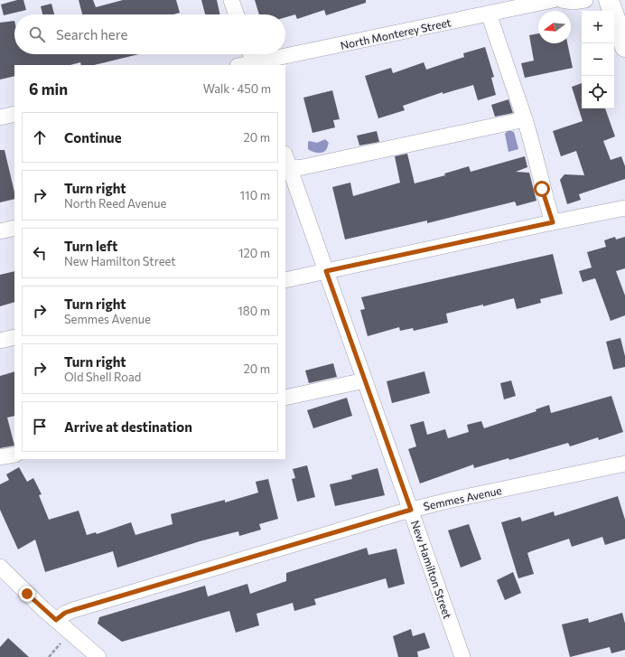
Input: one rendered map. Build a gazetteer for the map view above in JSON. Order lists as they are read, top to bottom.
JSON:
{
  "streets": {
    "street": ["North Monterey Street", "Semmes Avenue", "New Hamilton Street"]
  },
  "crossings": [
    ["Semmes Avenue", "New Hamilton Street"]
  ],
  "north": "left",
  "page": {
    "map_buttons": ["+", "−"],
    "search": "Search here",
    "heading": ["6 min", "Walk · 450 m"],
    "list": [
      ["Continue", "20 m"],
      ["Turn right", "North Reed Avenue", "110 m"],
      ["Turn left", "New Hamilton Street", "120 m"],
      ["Turn right", "Semmes Avenue", "180 m"],
      ["Turn right", "Old Shell Road", "20 m"],
      "Arrive at destination"
    ]
  }
}
